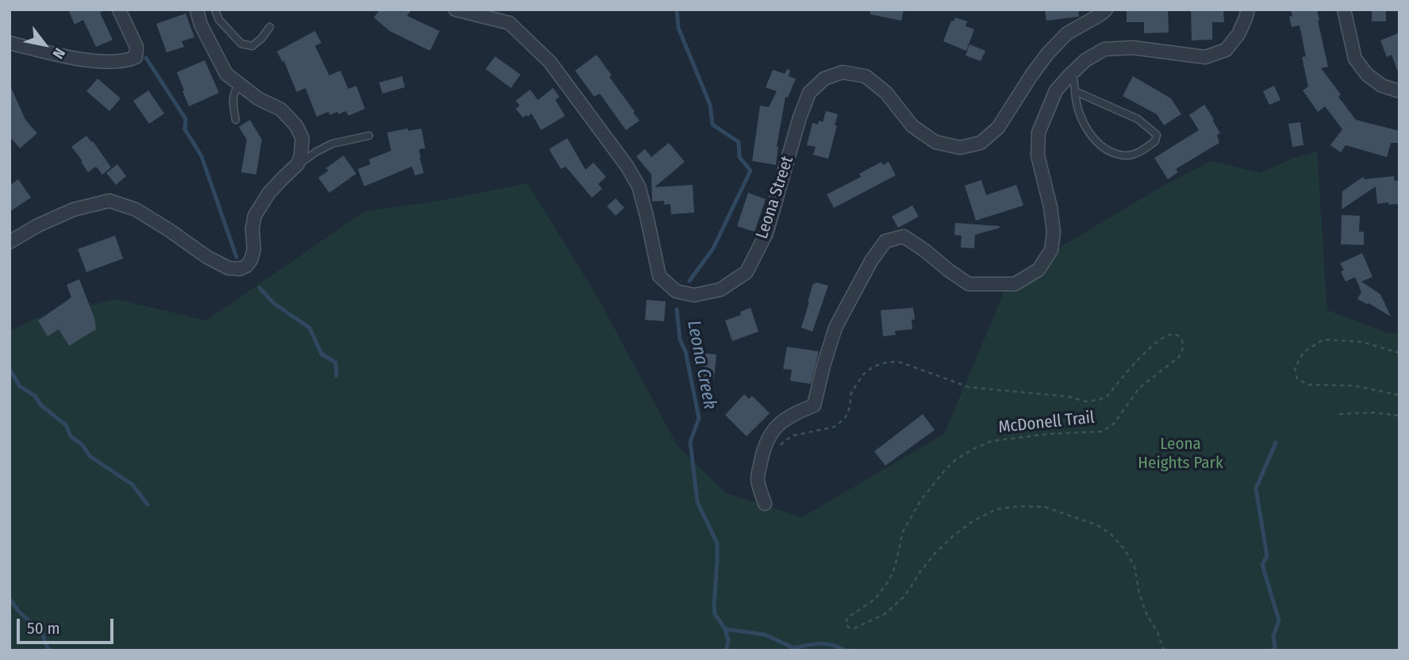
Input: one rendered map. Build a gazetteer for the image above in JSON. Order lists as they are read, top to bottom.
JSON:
{
  "streets": {
    "street": ["Leona Street"],
    "path": ["McDonell Trail"]
  },
  "water": ["Leona Creek"],
  "parks": ["Leona Heights Park"],
  "scale_bar": "50 m",
  "north": "bottom right"
}
